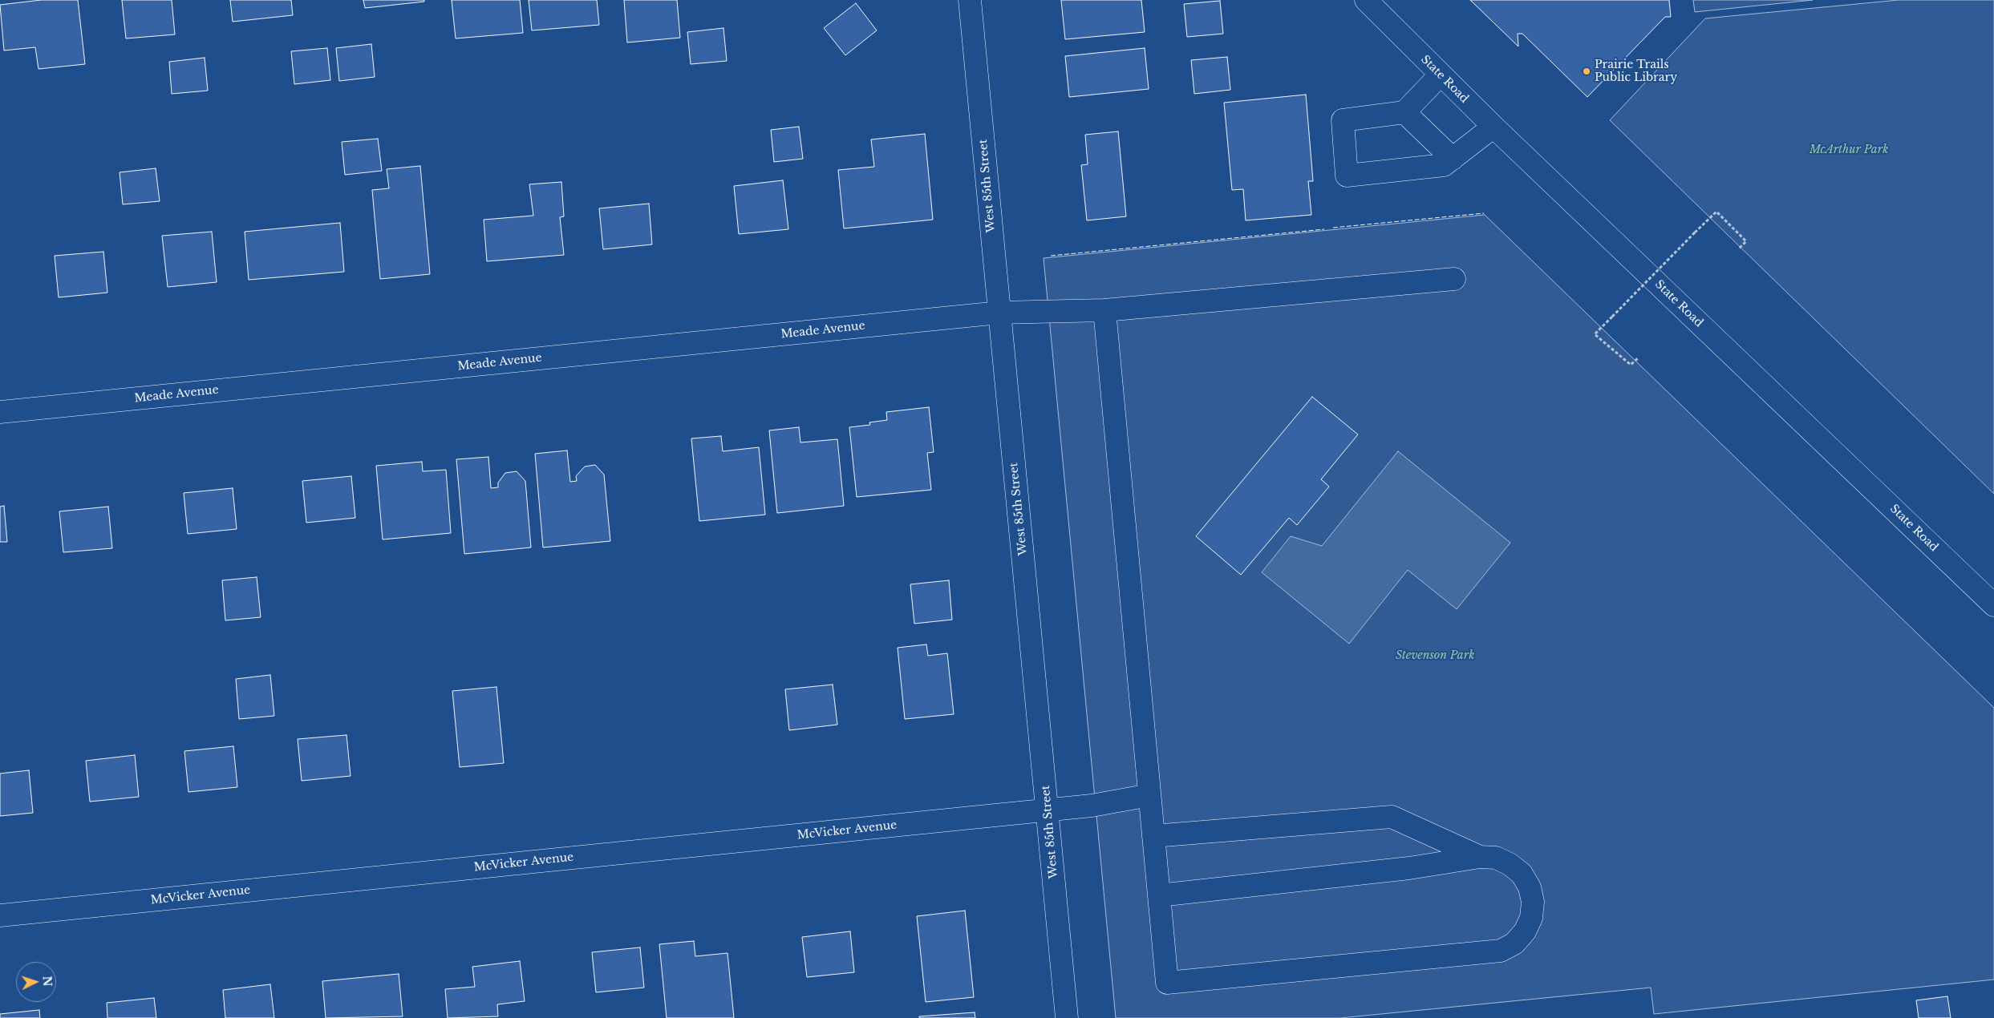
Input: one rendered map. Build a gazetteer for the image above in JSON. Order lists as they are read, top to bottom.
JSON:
{
  "streets": {
    "street": [
      "State Road",
      "West 85th Street",
      "Meade Avenue",
      "McVicker Avenue"
    ]
  },
  "crossings": [
    ["West 85th Street", "Meade Avenue"],
    ["West 85th Street", "McVicker Avenue"]
  ],
  "parks": ["McArthur Park", "Stevenson Park"],
  "places": ["Prairie Trails Public Library"],
  "north": "right"
}
